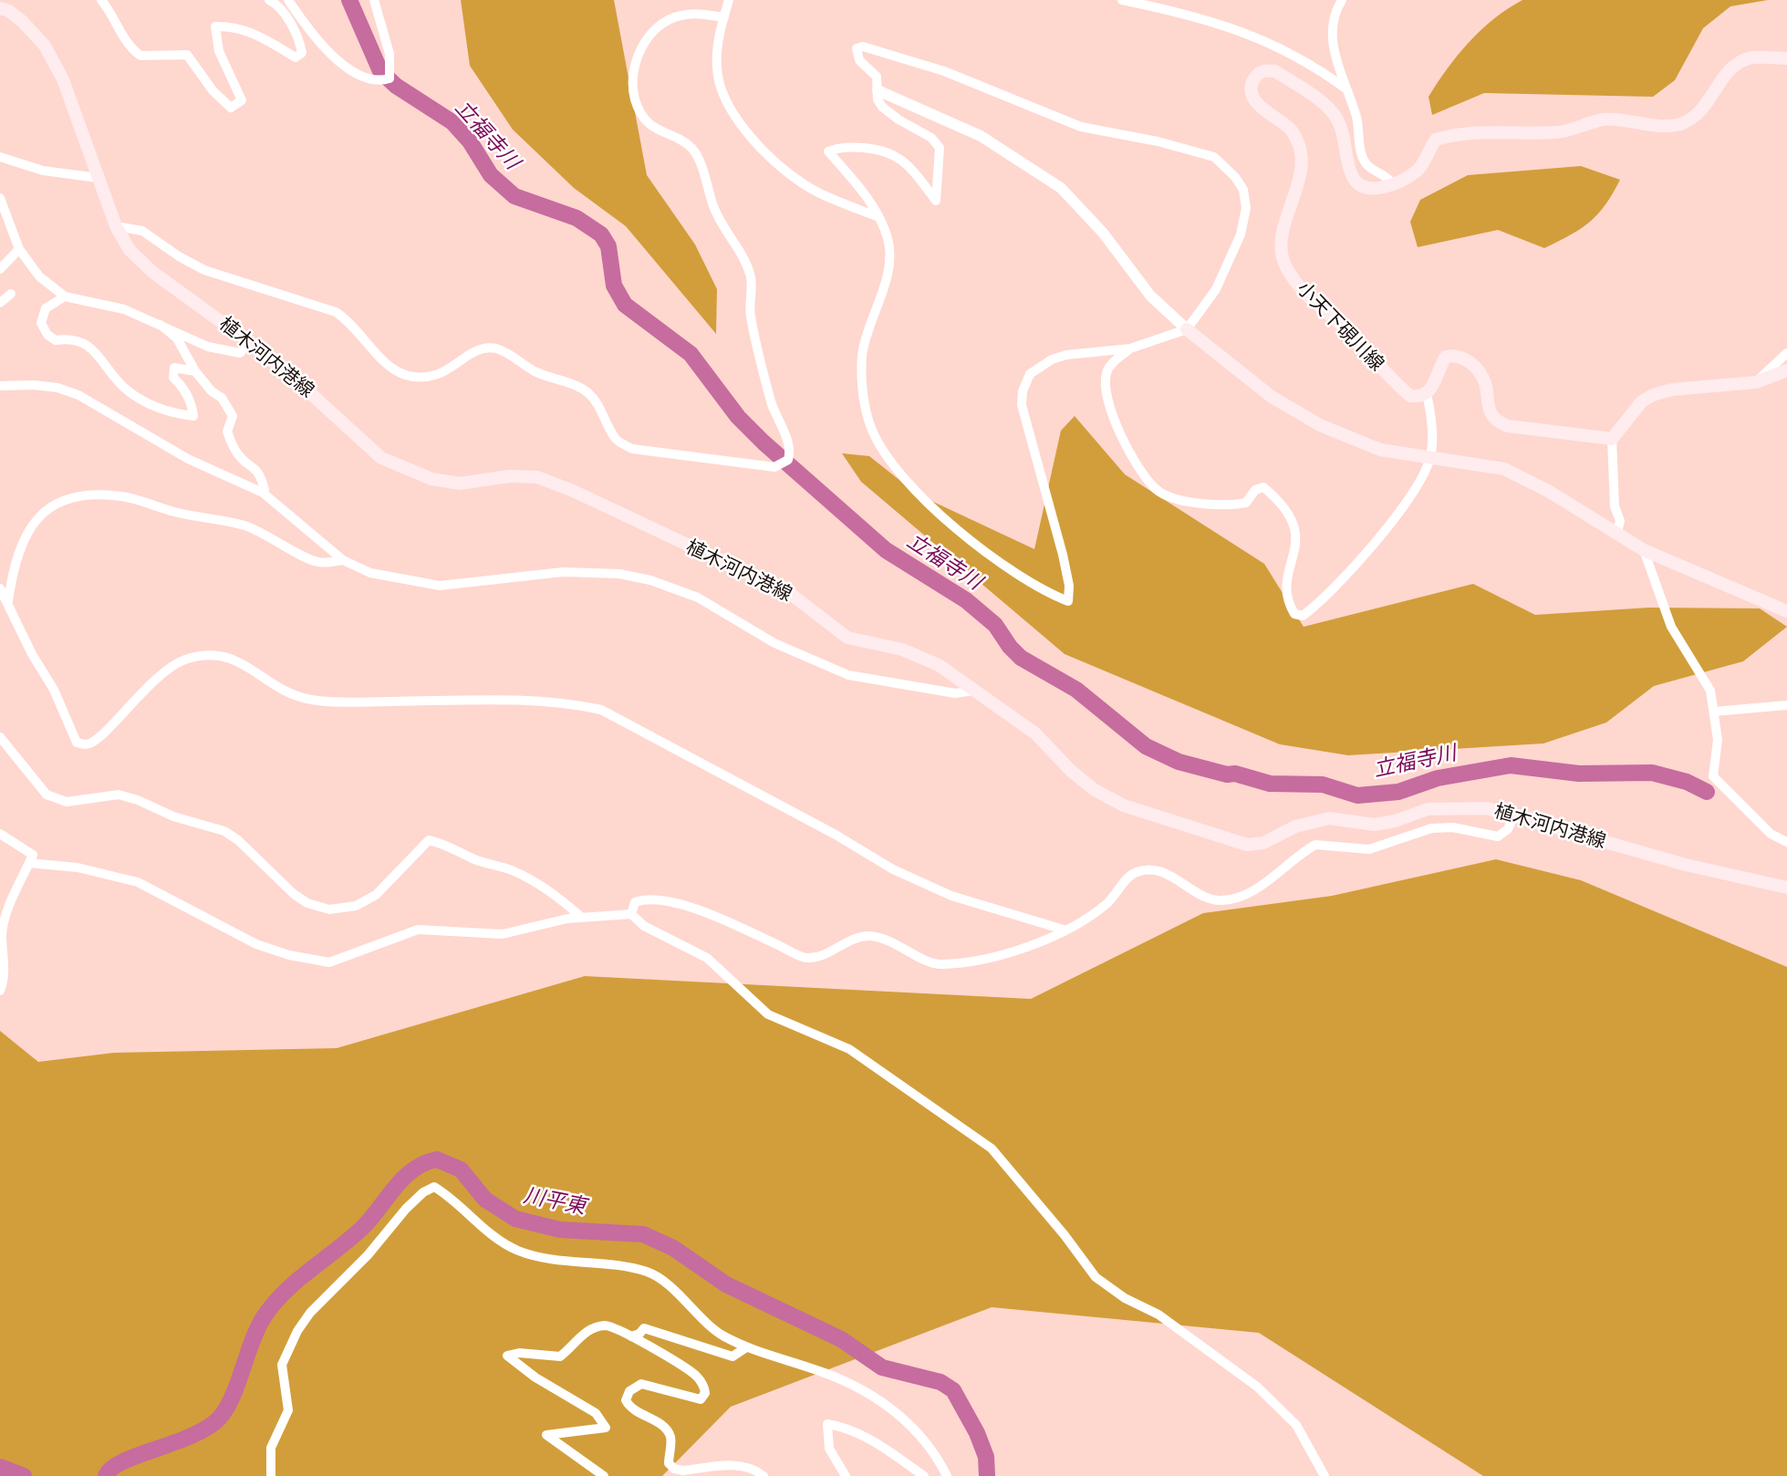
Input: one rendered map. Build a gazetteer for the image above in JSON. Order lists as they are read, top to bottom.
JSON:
{
  "streets": {
    "main road": ["小天下硯川線", "植木河内港線"]
  },
  "water": ["立福寺川", "川平東"]
}
